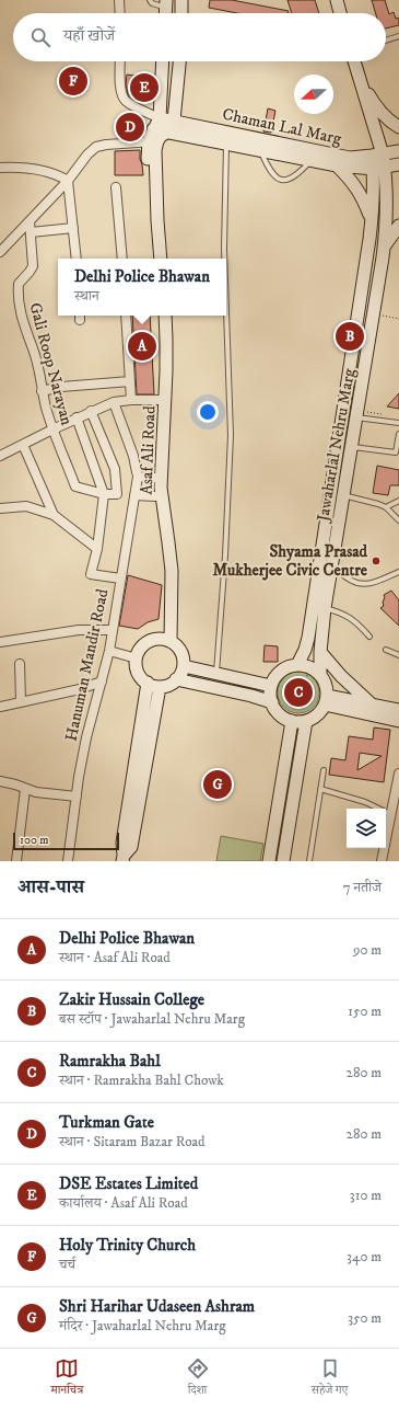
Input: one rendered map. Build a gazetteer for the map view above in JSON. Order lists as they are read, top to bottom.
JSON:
{
  "streets": {
    "main road": ["Chaman Lal Marg", "Jawaharlal Nehru Marg", "Asaf Ali Road"],
    "street": ["Gali Roop Narayan", "Hanuman Mandir Road"]
  },
  "crossings": [
    ["Chaman Lal Marg", "Jawaharlal Nehru Marg"]
  ],
  "places": ["Shyama Prasad Mukherjee Civic Centre"],
  "scale_bar": "100 m",
  "north": "left",
  "page": {
    "search": "यहाँ खोजें",
    "pins": [
      "F",
      "E",
      "D",
      "B",
      "A",
      "C",
      "G"
    ],
    "popup": ["Delhi Police Bhawan", "स्थान"],
    "scale": "100 m",
    "heading": ["आस-पास", "7 नतीजे"],
    "list": [
      {
        "mark": "A",
        "name": "Delhi Police Bhawan",
        "note": "स्थान · Asaf Ali Road",
        "value": "90 m"
      },
      {
        "mark": "B",
        "name": "Zakir Hussain College",
        "note": "बस स्टॉप · Jawaharlal Nehru Marg",
        "value": "150 m"
      },
      {
        "mark": "C",
        "name": "Ramrakha Bahl",
        "note": "स्थान · Ramrakha Bahl Chowk",
        "value": "280 m"
      },
      {
        "mark": "D",
        "name": "Turkman Gate",
        "note": "स्थान · Sitaram Bazar Road",
        "value": "280 m"
      },
      {
        "mark": "E",
        "name": "DSE Estates Limited",
        "note": "कार्यालय · Asaf Ali Road",
        "value": "310 m"
      },
      {
        "mark": "F",
        "name": "Holy Trinity Church",
        "note": "चर्च",
        "value": "340 m"
      },
      {
        "mark": "G",
        "name": "Shri Harihar Udaseen Ashram",
        "note": "मंदिर · Jawaharlal Nehru Marg",
        "value": "350 m"
      }
    ],
    "nav": ["मानचित्र", "दिशा", "सहेजे गए"]
  }
}
